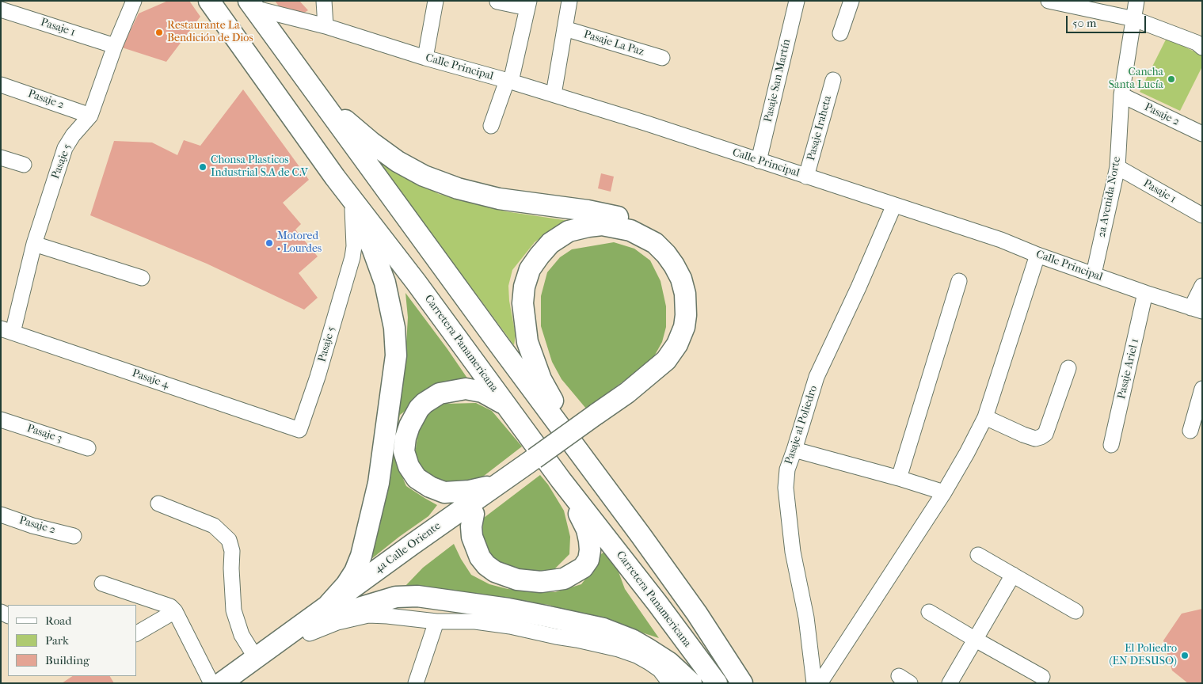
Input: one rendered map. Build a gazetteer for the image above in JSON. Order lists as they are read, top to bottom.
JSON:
{
  "streets": {
    "highway": ["Carretera Panamericana", "4a Calle Oriente"],
    "street": [
      "Pasaje 1",
      "Pasaje La Paz",
      "Calle Principal",
      "Pasaje San Martín",
      "Pasaje 2",
      "Pasaje Iraheta",
      "Pasaje 5",
      "2a Avenida Norte",
      "Pasaje Ariel 1",
      "Pasaje 4",
      "Pasaje al Poliedro",
      "Pasaje 3"
    ]
  },
  "crossings": [
    ["Pasaje 1", "Pasaje 5"],
    ["Pasaje 1", "2a Avenida Norte"],
    ["Calle Principal", "Pasaje San Martín"],
    ["Calle Principal", "Pasaje Iraheta"],
    ["Calle Principal", "2a Avenida Norte"],
    ["Calle Principal", "Pasaje Ariel 1"],
    ["Calle Principal", "Pasaje al Poliedro"],
    ["Pasaje 2", "Pasaje 5"],
    ["Pasaje 2", "2a Avenida Norte"],
    ["Pasaje 5", "Pasaje 4"],
    ["Carretera Panamericana", "4a Calle Oriente"]
  ],
  "places": [
    "Restaurante La Bendición de Dios",
    "Cancha Santa Lucía",
    "Chonsa Plasticos Industrial S.A de C.V",
    "Motored • Lourdes",
    "El Poliedro (EN DESUSO)"
  ],
  "legend": ["Road", "Park", "Building"],
  "scale_bar": "50 m"
}
